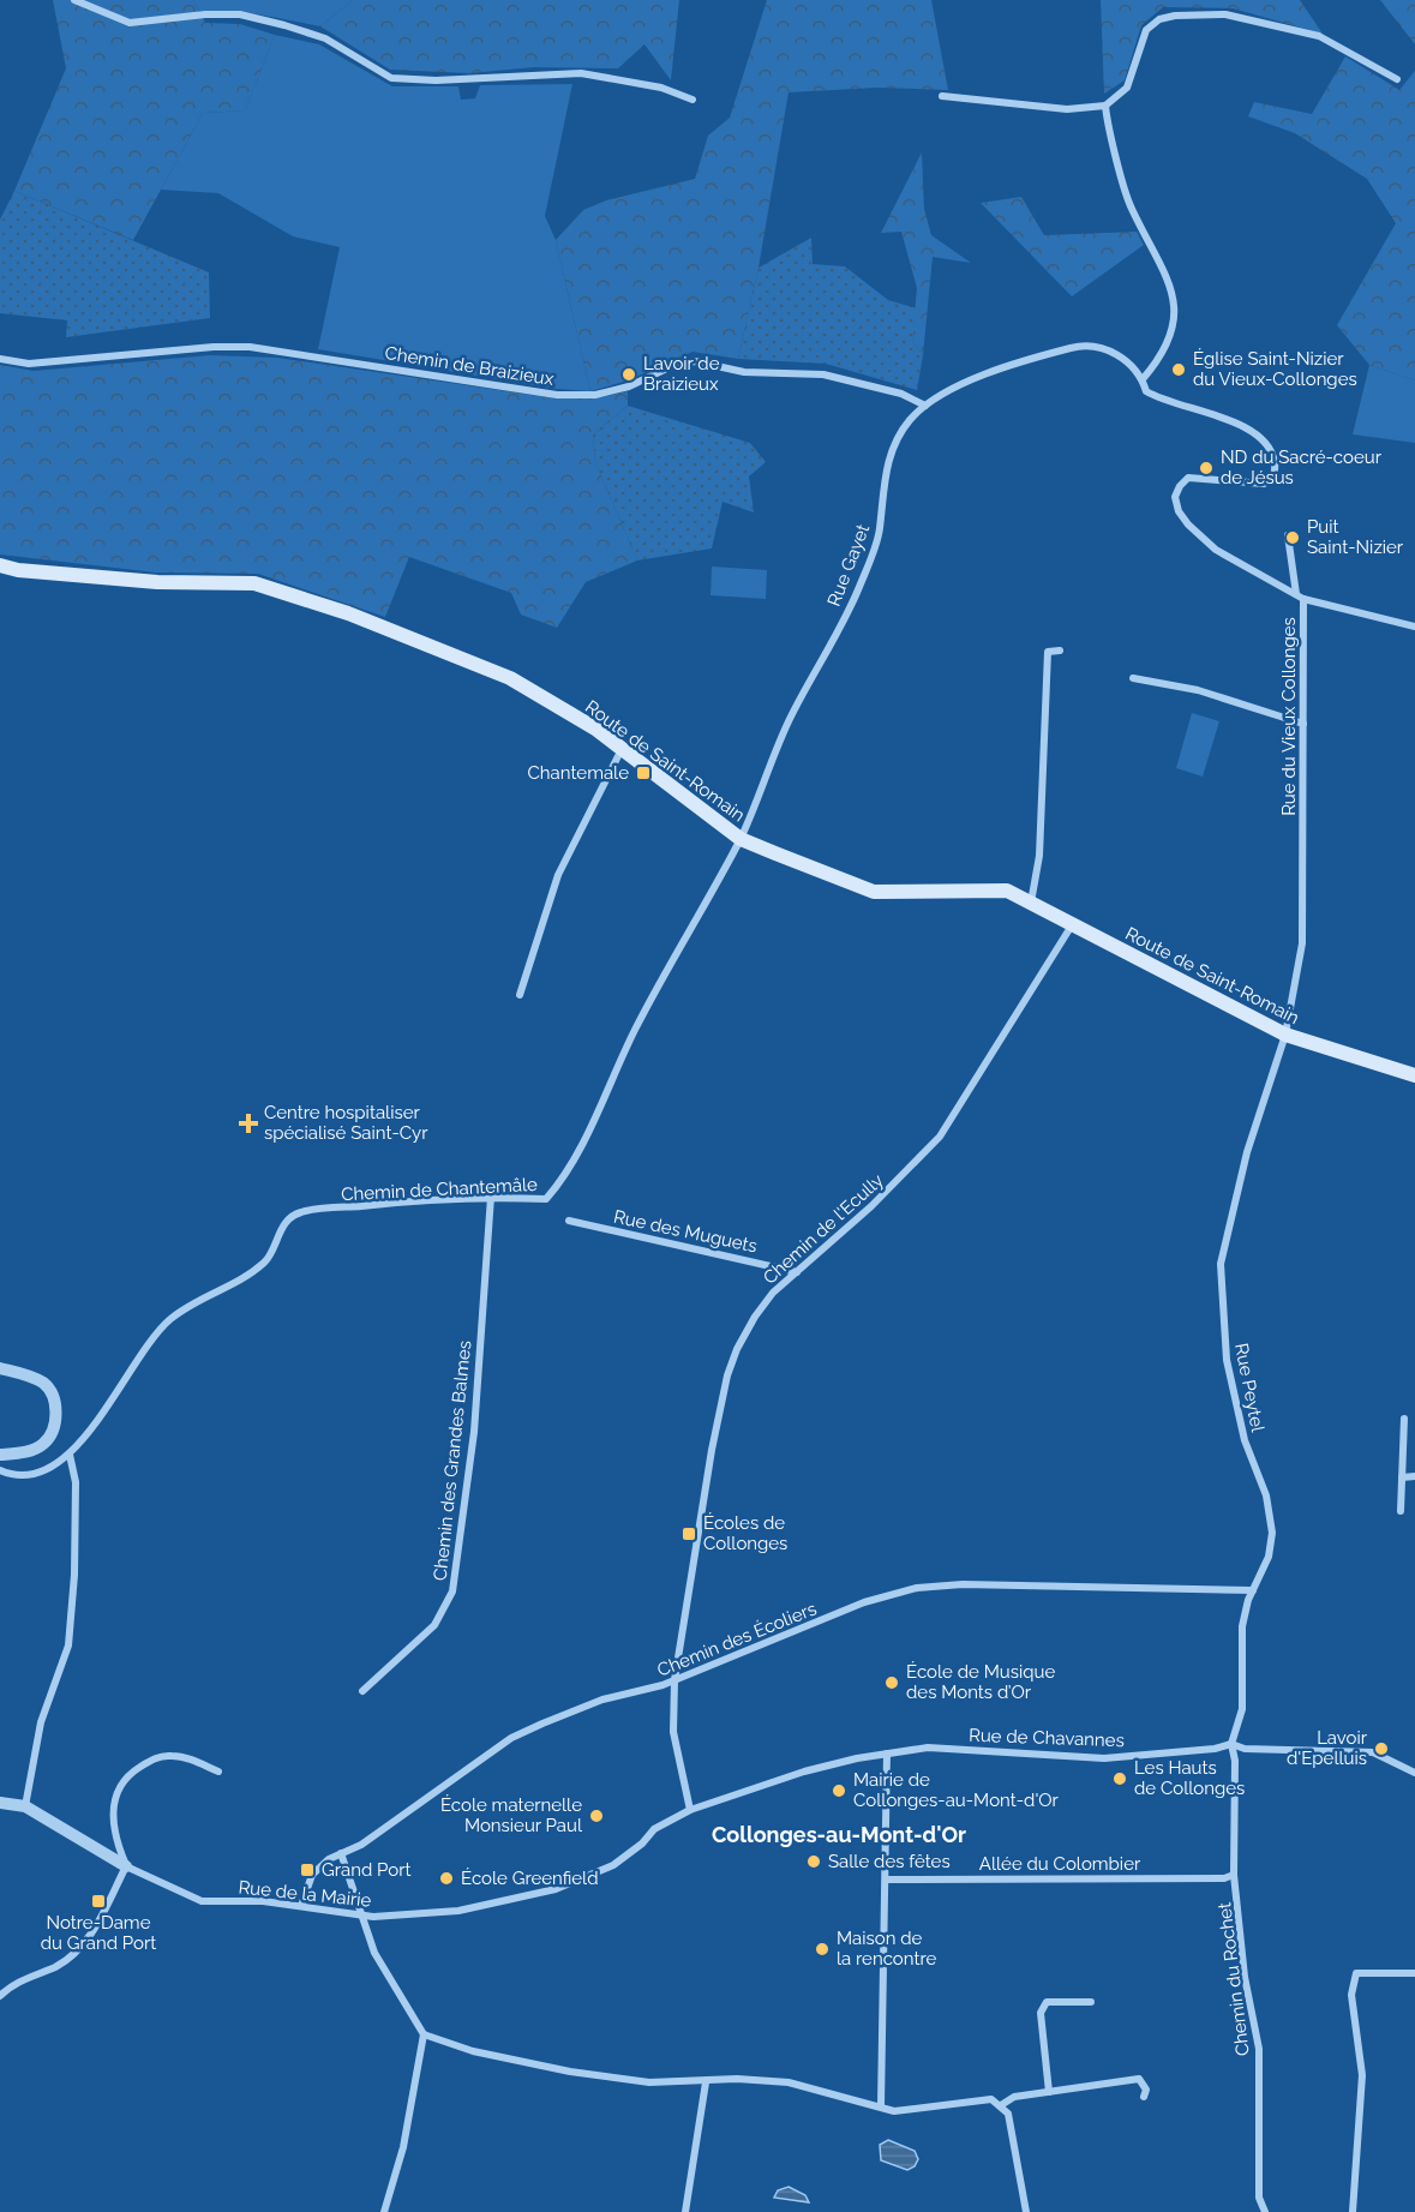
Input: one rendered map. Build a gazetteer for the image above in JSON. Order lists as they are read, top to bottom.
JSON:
{
  "streets": {
    "main road": ["Route de Saint-Romain"],
    "street": [
      "Chemin de Braizieux",
      "Rue Gayet",
      "Rue du Vieux Collonges",
      "Chemin de Chantemâle",
      "Chemin de l'Ecully",
      "Rue des Muguets",
      "Rue Peytel",
      "Chemin des Grandes Balmes",
      "Chemin des Écoliers",
      "Rue de Chavannes",
      "Allée du Colombier",
      "Rue de la Mairie",
      "Chemin du Rochet"
    ]
  },
  "crossings": [
    ["Chemin de Braizieux", "Rue Gayet"],
    ["Rue Gayet", "Rue du Vieux Collonges"],
    ["Rue Gayet", "Route de Saint-Romain"],
    ["Rue Gayet", "Chemin de Chantemâle"],
    ["Rue du Vieux Collonges", "Route de Saint-Romain"],
    ["Rue du Vieux Collonges", "Rue Peytel"],
    ["Route de Saint-Romain", "Chemin de Chantemâle"],
    ["Route de Saint-Romain", "Chemin de l'Ecully"],
    ["Route de Saint-Romain", "Rue Peytel"],
    ["Chemin de Chantemâle", "Chemin des Grandes Balmes"],
    ["Chemin de l'Ecully", "Rue des Muguets"],
    ["Chemin de l'Ecully", "Chemin des Écoliers"],
    ["Chemin de l'Ecully", "Rue de la Mairie"],
    ["Rue Peytel", "Chemin des Écoliers"],
    ["Rue Peytel", "Rue de Chavannes"],
    ["Rue Peytel", "Chemin du Rochet"],
    ["Chemin des Écoliers", "Rue de la Mairie"],
    ["Rue de Chavannes", "Rue de la Mairie"],
    ["Rue de Chavannes", "Chemin du Rochet"],
    ["Allée du Colombier", "Chemin du Rochet"]
  ],
  "districts": ["Collonges-au-Mont-d'Or"],
  "places": {
    "other": [
      "Église Saint-Nizier du Vieux-Collonges",
      "Lavoir de Braizieux",
      "ND du Sacré-coeur de Jésus",
      "Puit Saint-Nizier",
      "École de Musique des Monts d’Or",
      "Lavoir d'Epelluis",
      "Les Hauts de Collonges",
      "Mairie de Collonges-au-Mont-d'Or",
      "École maternelle Monsieur Paul",
      "Salle des fêtes",
      "École Greenfield",
      "Maison de la rencontre"
    ],
    "transit": [
      "Chantemale",
      "Écoles de Collonges",
      "Grand Port",
      "Notre-Dame du Grand Port"
    ],
    "health": ["Centre hospitaliser spécialisé Saint-Cyr"]
  }
}
